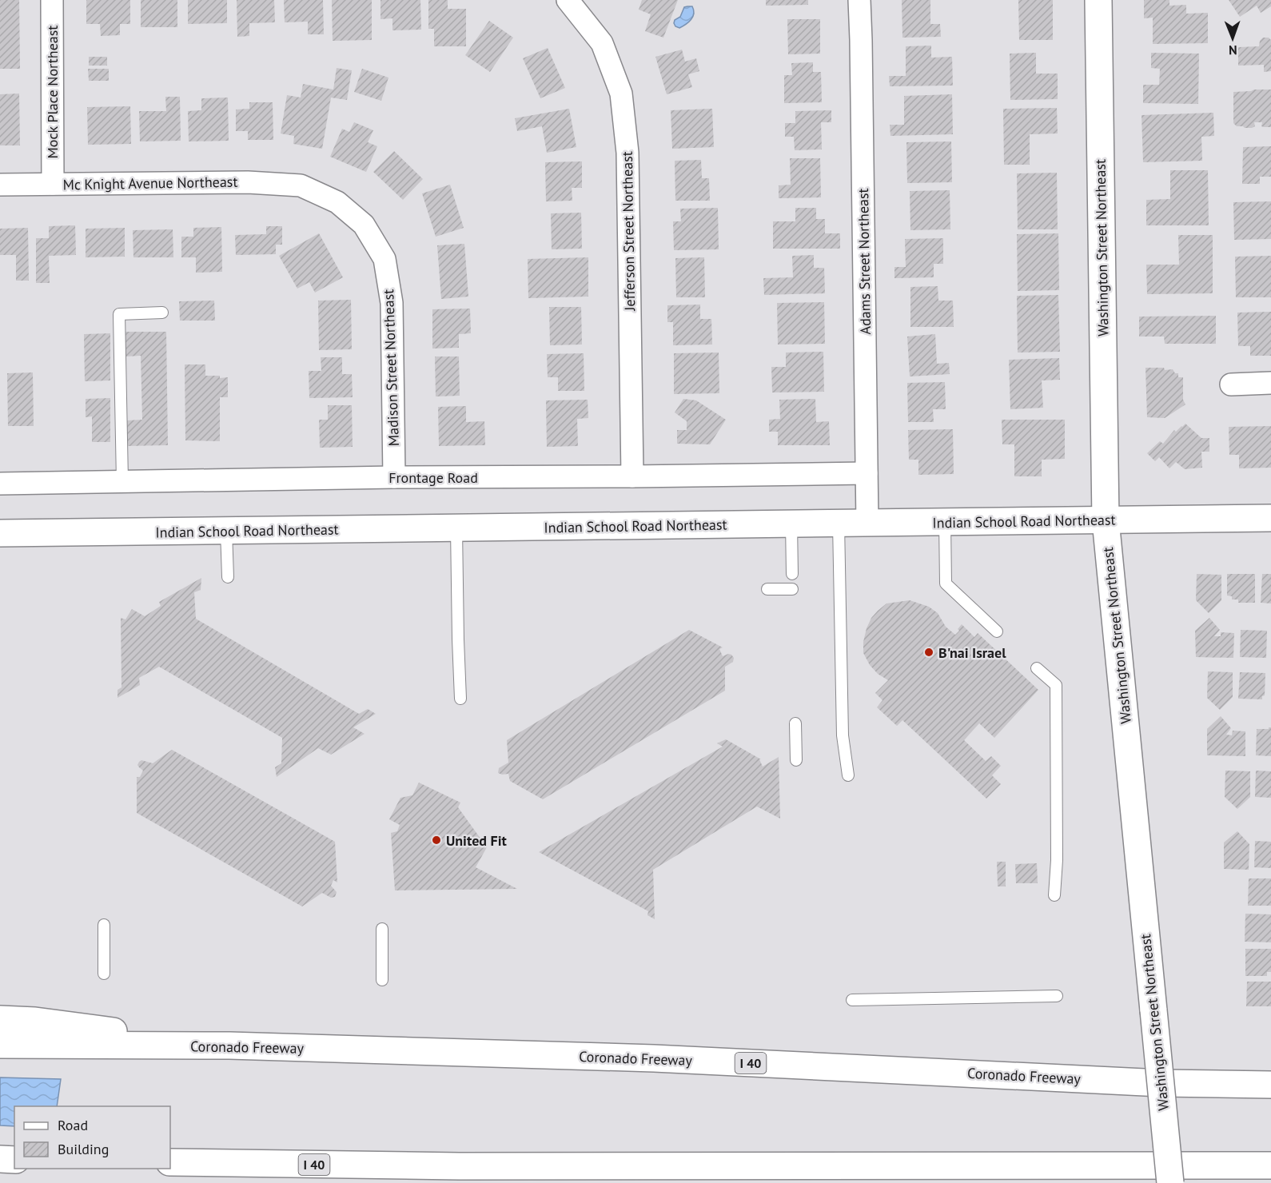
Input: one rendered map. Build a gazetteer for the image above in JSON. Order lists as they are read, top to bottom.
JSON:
{
  "streets": {
    "main road": [
      "Washington Street Northeast",
      "Indian School Road Northeast",
      "Coronado Freeway",
      "I 40"
    ],
    "street": [
      "Mock Place Northeast",
      "Mc Knight Avenue Northeast",
      "Jefferson Street Northeast",
      "Adams Street Northeast",
      "Madison Street Northeast",
      "Frontage Road"
    ]
  },
  "crossings": [
    ["Mock Place Northeast", "Mc Knight Avenue Northeast"],
    ["Mc Knight Avenue Northeast", "Madison Street Northeast"],
    ["Jefferson Street Northeast", "Frontage Road"],
    ["Washington Street Northeast", "Indian School Road Northeast"],
    ["Adams Street Northeast", "Frontage Road"],
    ["Adams Street Northeast", "Indian School Road Northeast"],
    ["Madison Street Northeast", "Frontage Road"]
  ],
  "places": ["B'nai Israel", "United Fit"],
  "legend": ["Road", "Building"],
  "north": "bottom"
}
